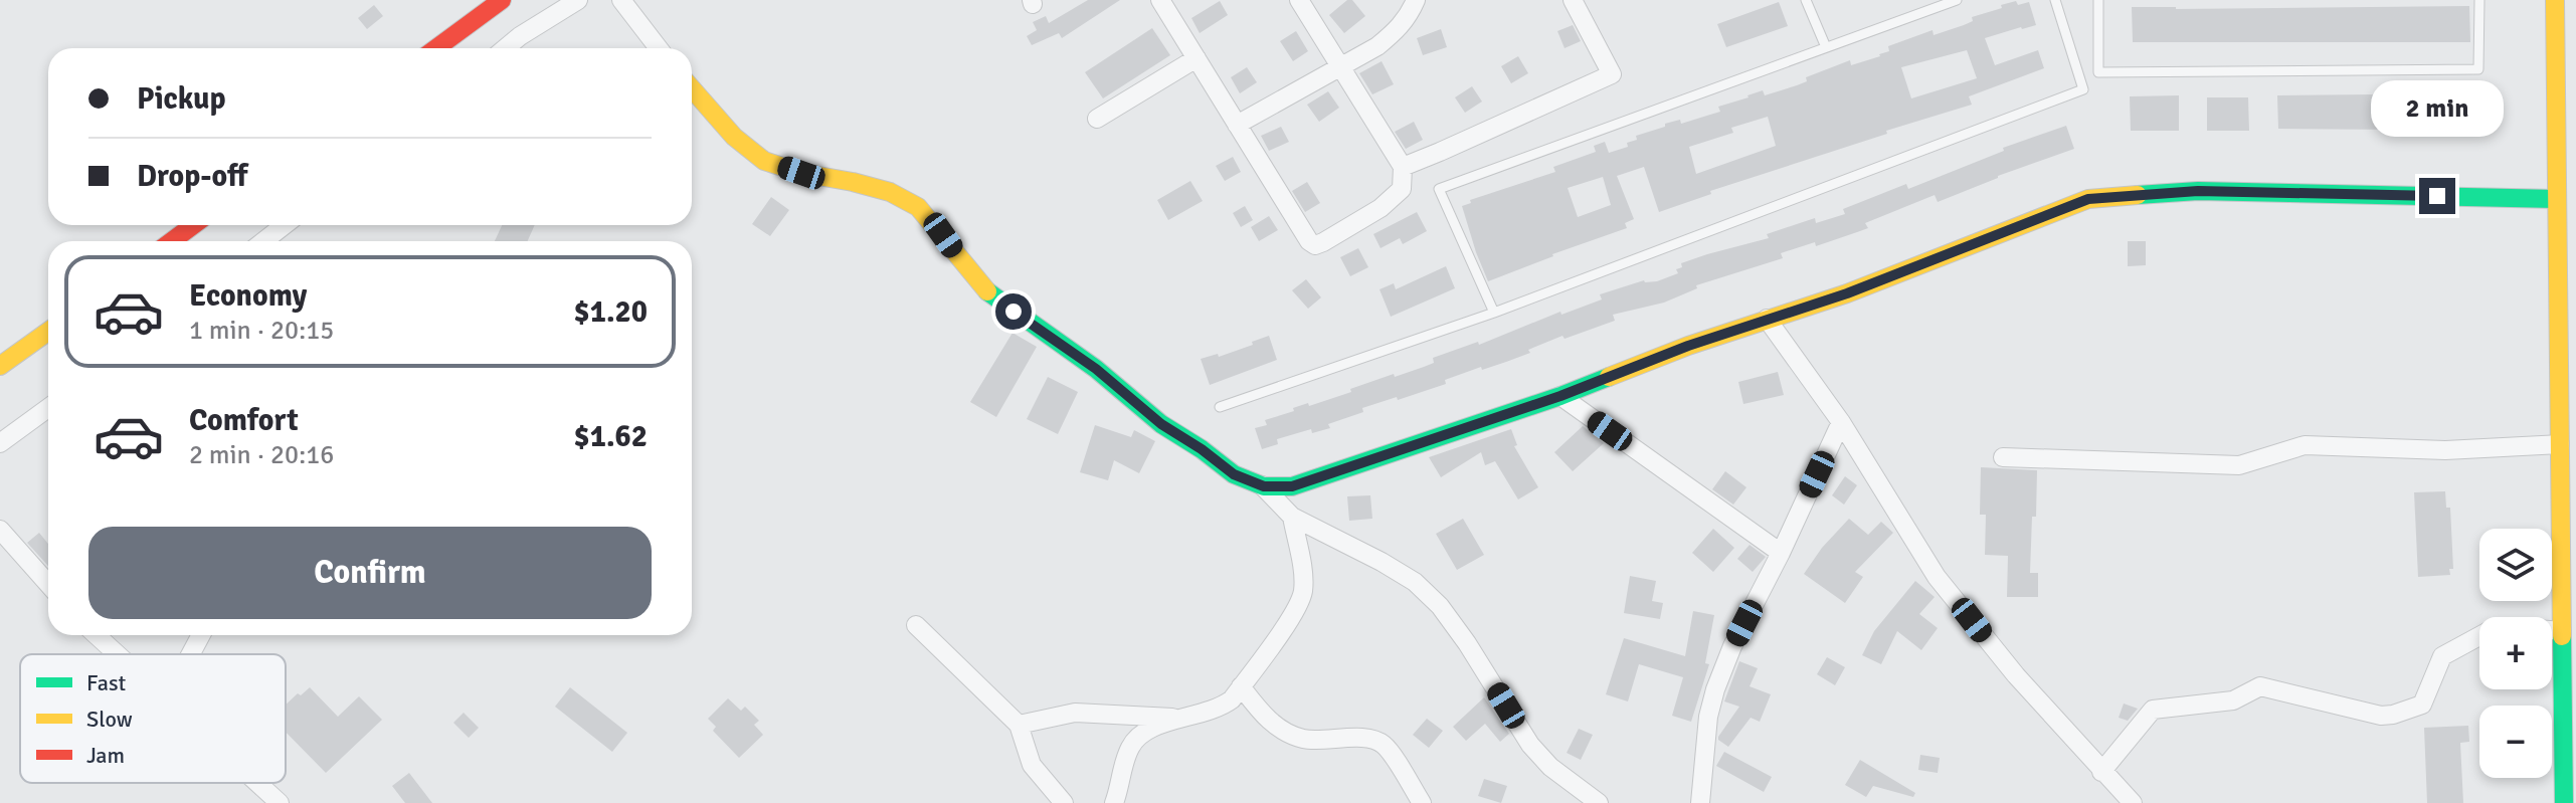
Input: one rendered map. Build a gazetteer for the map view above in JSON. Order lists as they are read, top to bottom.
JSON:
{
  "legend": ["Fast", "Slow", "Jam"],
  "page": {
    "banner": ["Pickup", "Drop-off"],
    "bubble": "2 min",
    "list": [
      {
        "name": "Economy",
        "note": "1 min · 20:15",
        "value": "$1.20"
      },
      {
        "name": "Comfort",
        "note": "2 min · 20:16",
        "value": "$1.62"
      }
    ],
    "buttons": "Confirm",
    "map_buttons": ["+", "−"]
  }
}
